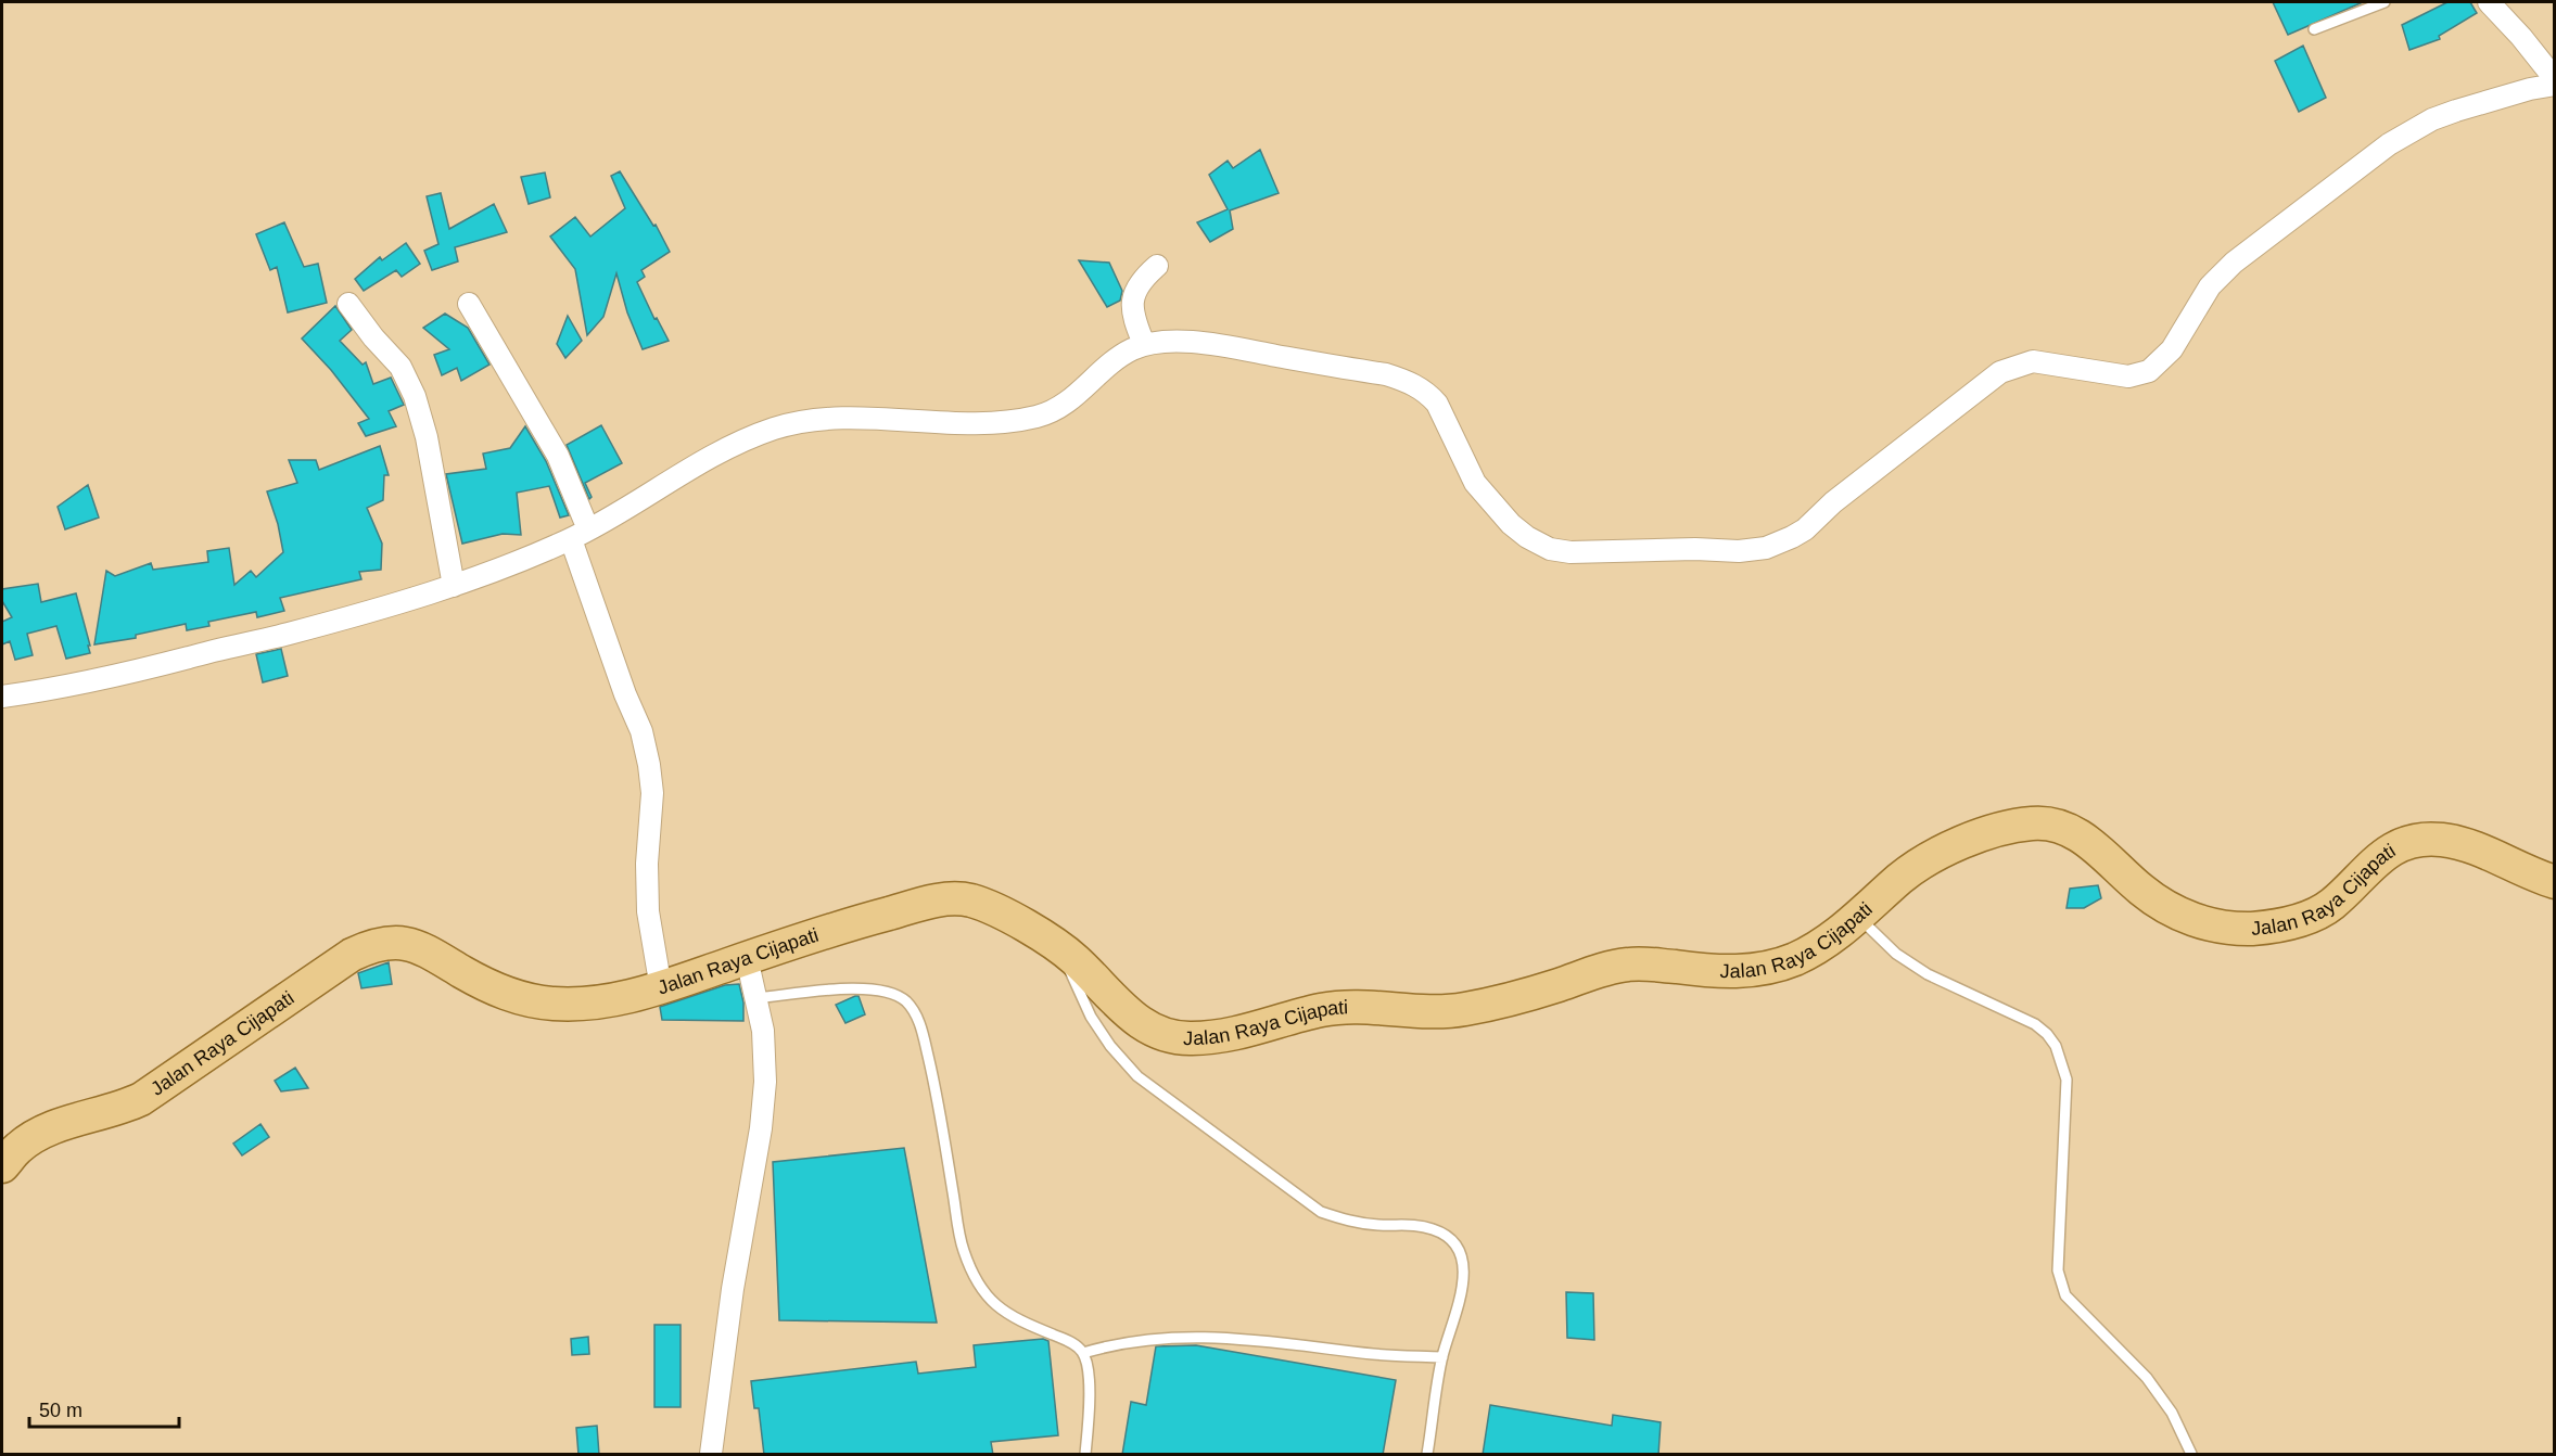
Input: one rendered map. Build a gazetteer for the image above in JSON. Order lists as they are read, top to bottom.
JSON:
{
  "streets": {
    "main road": ["Jalan Raya Cijapati"]
  },
  "scale_bar": "50 m"
}
